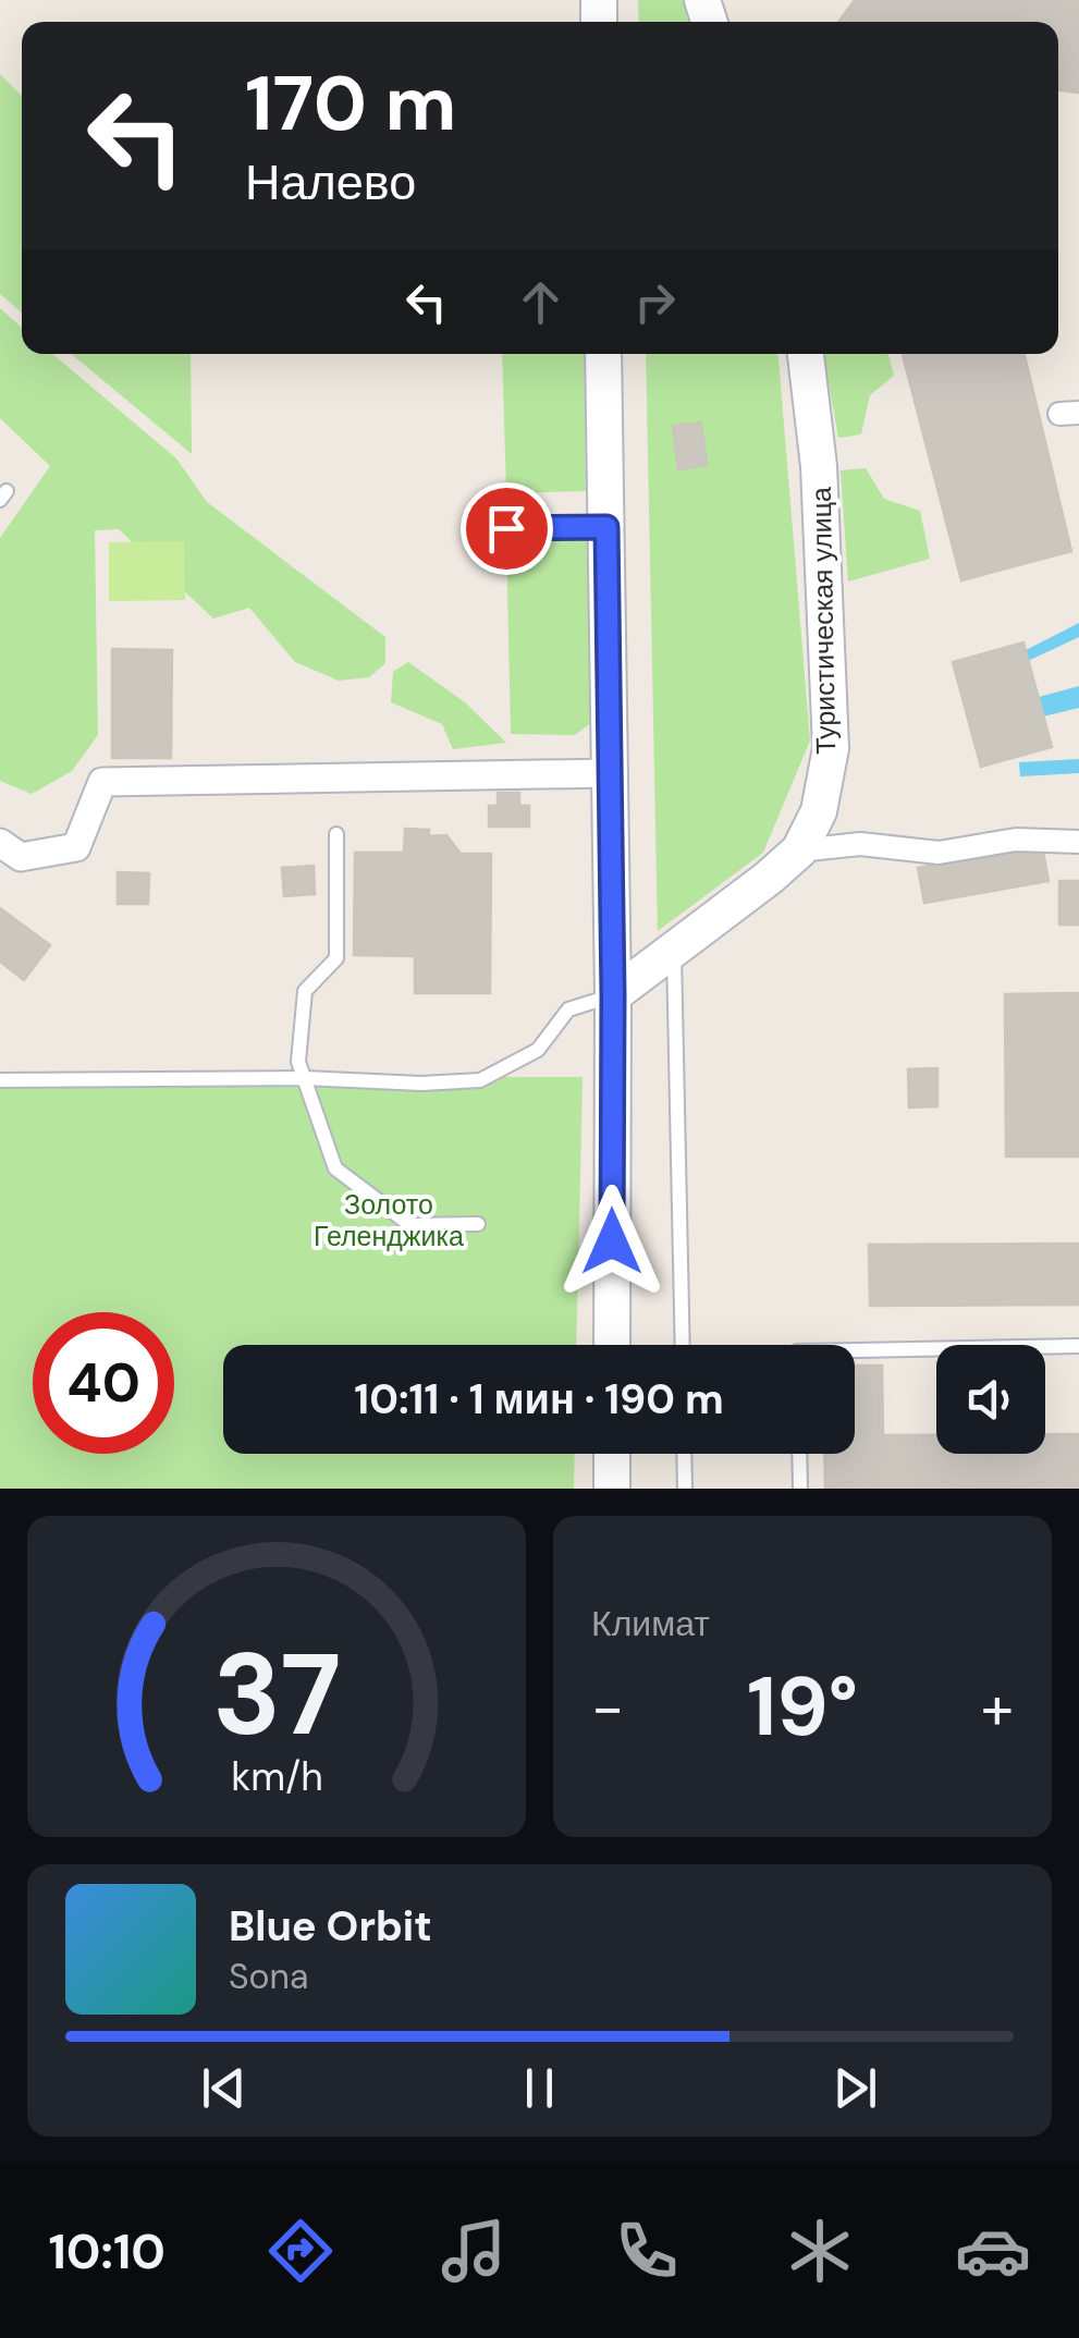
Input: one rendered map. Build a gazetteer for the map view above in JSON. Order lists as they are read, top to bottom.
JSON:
{
  "streets": {
    "street": ["Туристическая улица"]
  },
  "parks": ["Золото Геленджика"],
  "page": {
    "turn": ["170 m", "Налево"],
    "limit": "40",
    "trip": "10:11 · 1 мин · 190 m",
    "tile": "Климат",
    "heat": ["−", "19°", "+"],
    "song": ["Blue Orbit", "Sona"],
    "tabs": "10:10",
    "gauge": ["37", "km/h"]
  }
}
